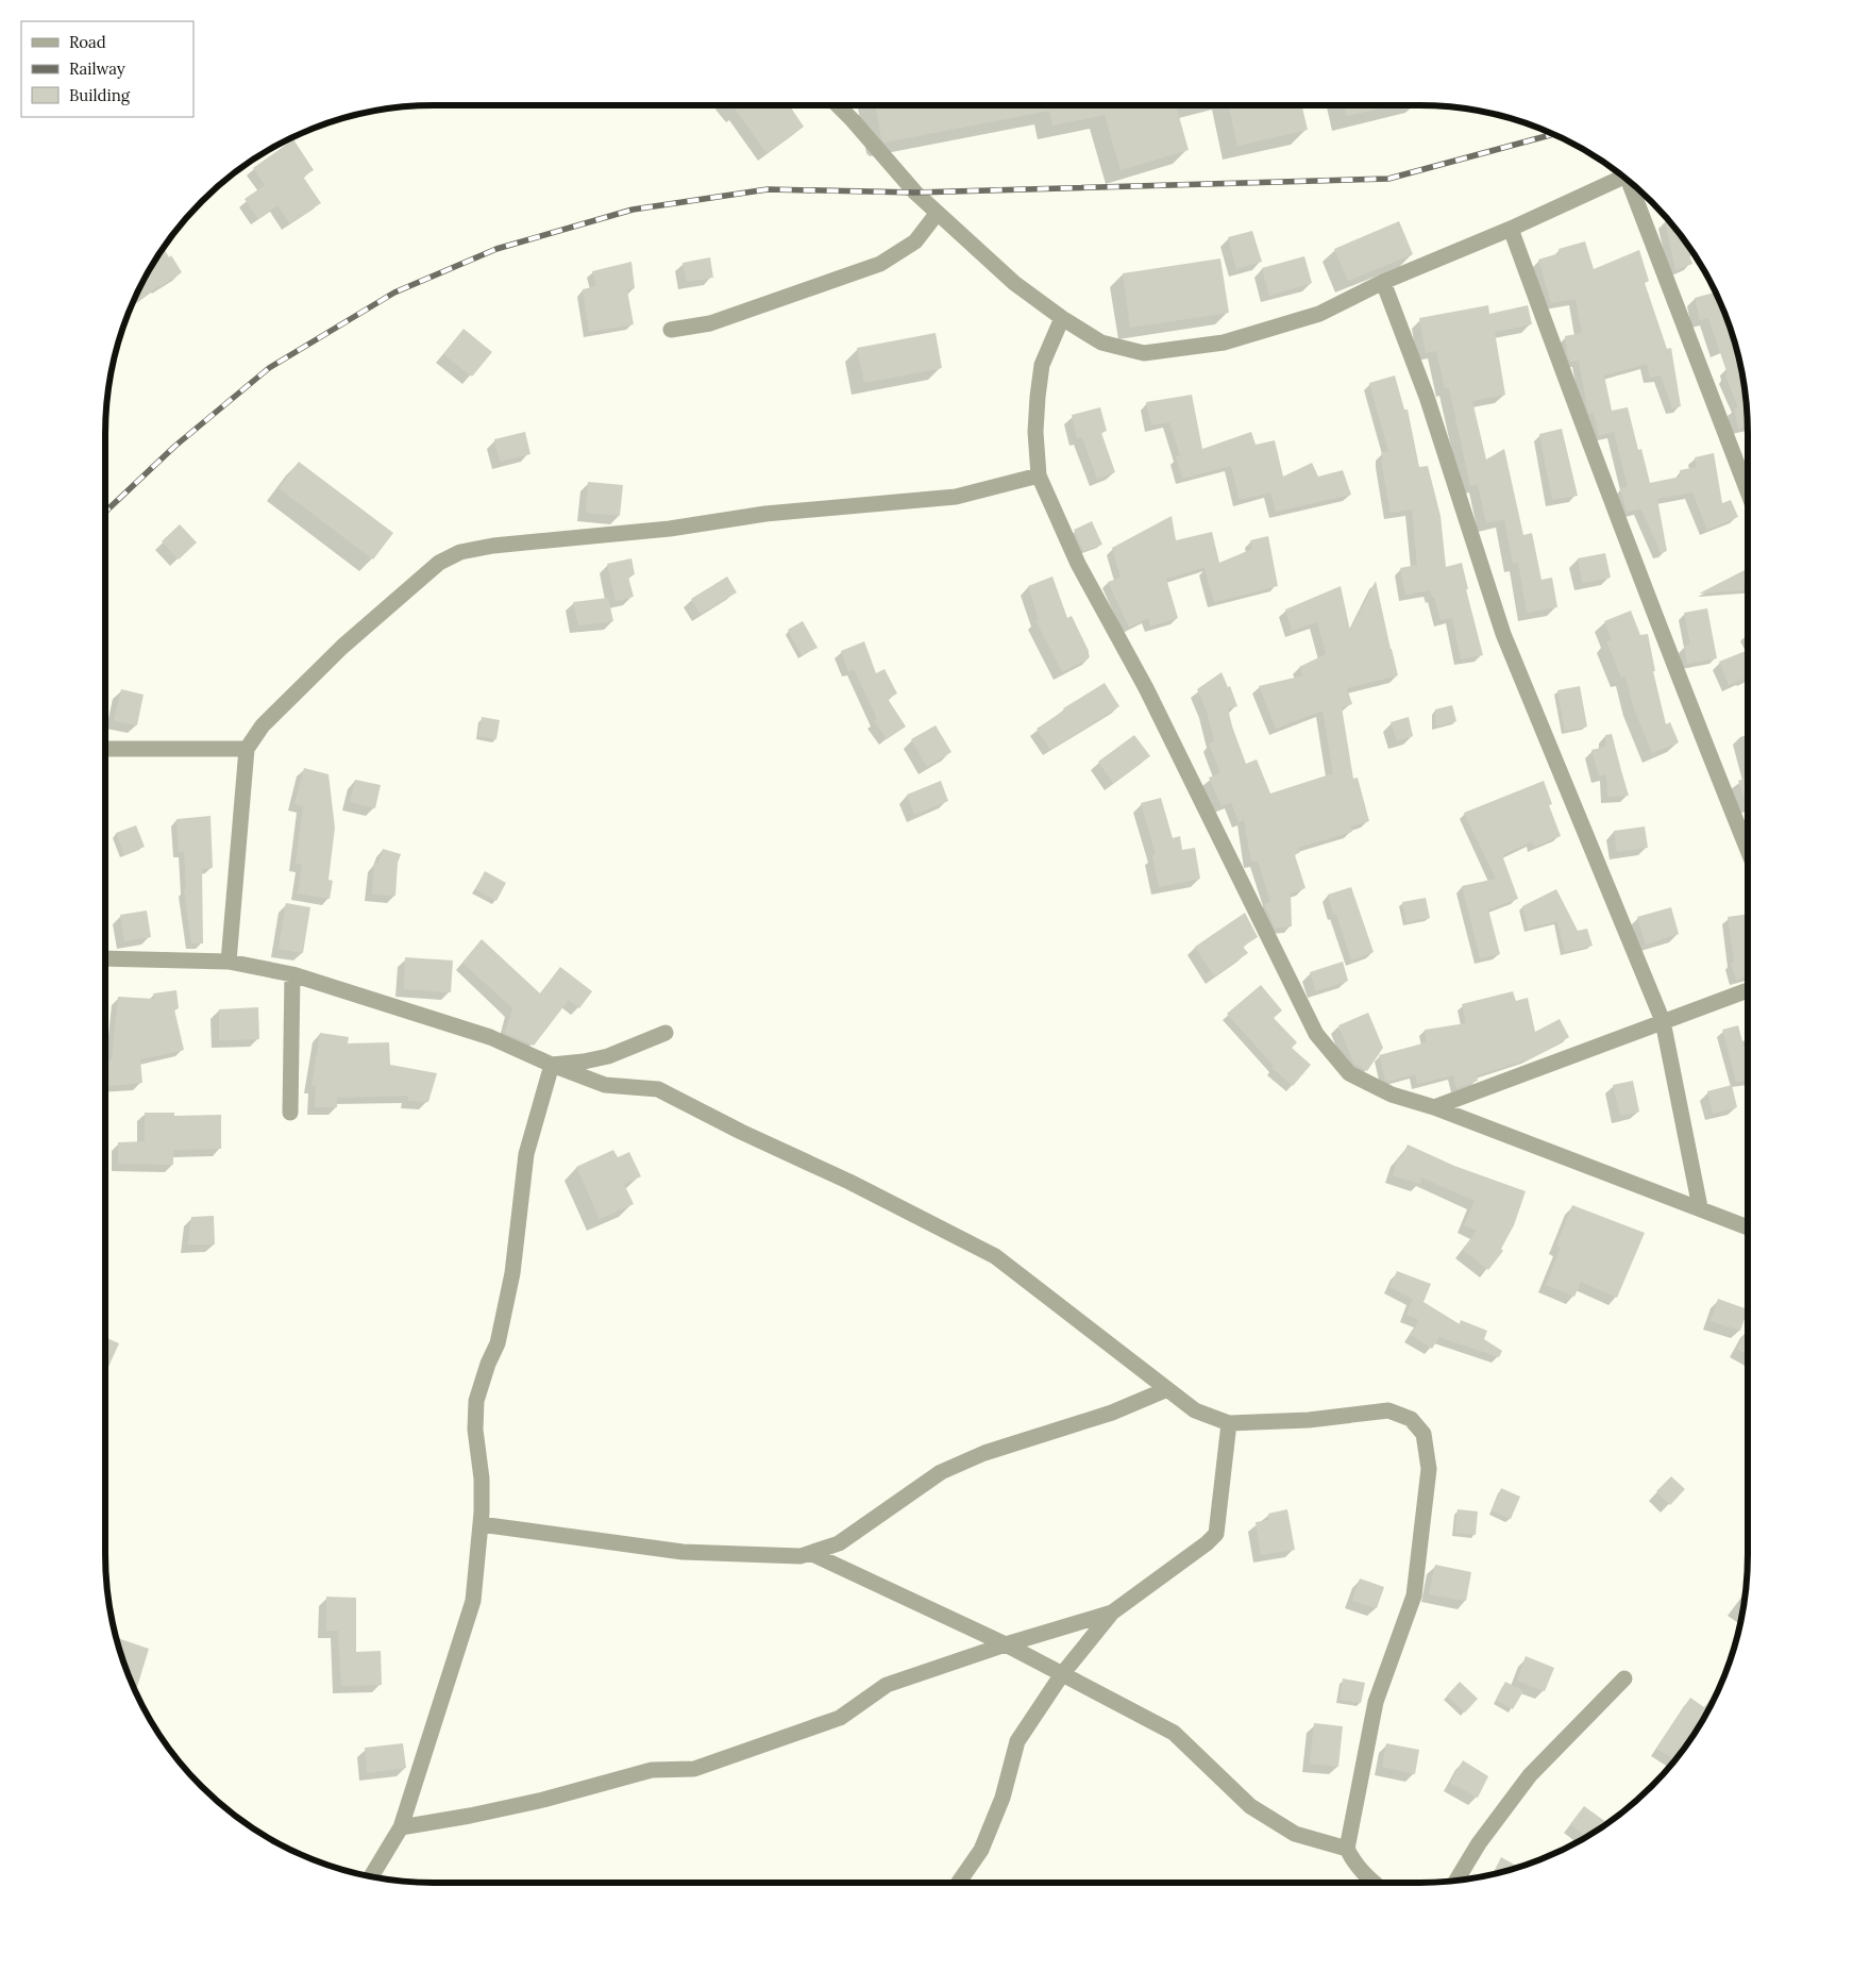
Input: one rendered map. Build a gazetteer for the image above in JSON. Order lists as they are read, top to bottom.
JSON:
{
  "legend": ["Road", "Railway", "Building"]
}
